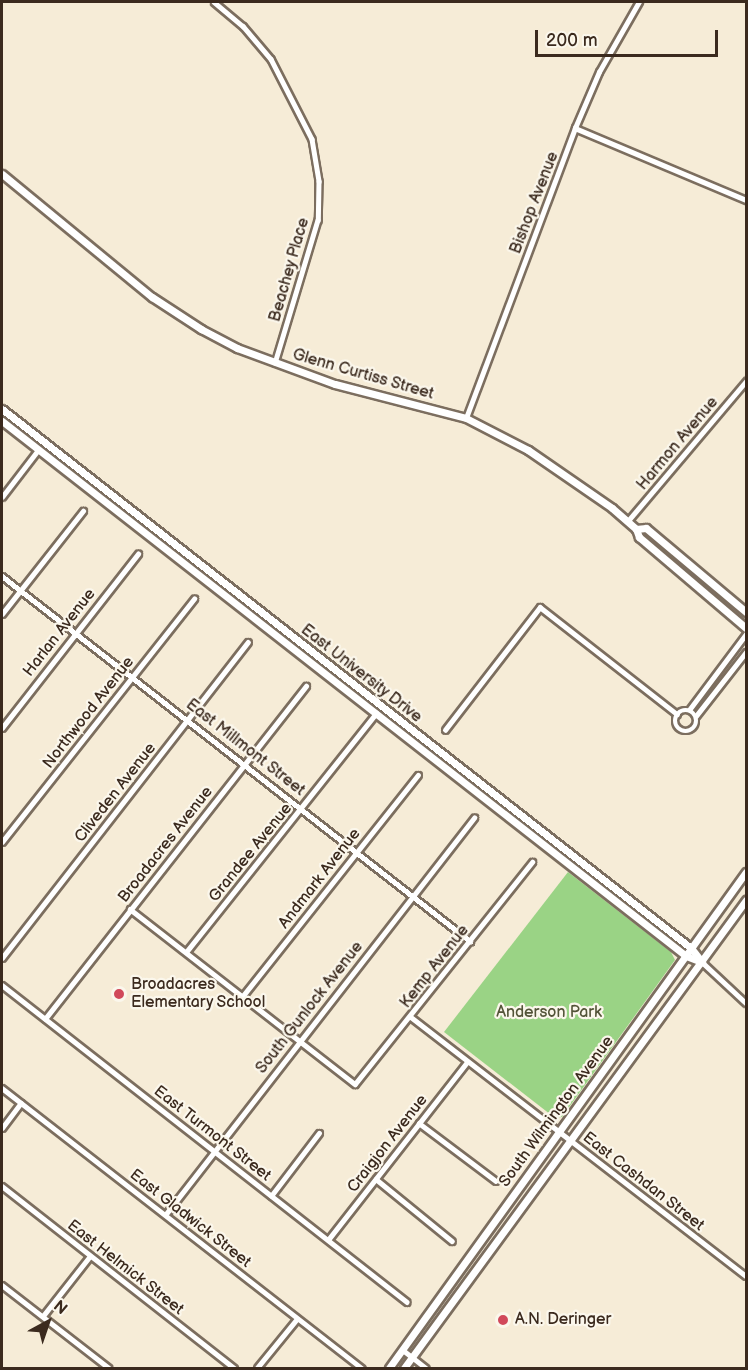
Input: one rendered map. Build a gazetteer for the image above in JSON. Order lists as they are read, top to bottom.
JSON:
{
  "streets": {
    "street": [
      "Bishop Avenue",
      "Beachey Place",
      "Glenn Curtiss Street",
      "Harmon Avenue",
      "Harlan Avenue",
      "East University Drive",
      "Northwood Avenue",
      "East Millmont Street",
      "Cliveden Avenue",
      "Broadacres Avenue",
      "Grandee Avenue",
      "Andmark Avenue",
      "Kemp Avenue",
      "South Gunlock Avenue",
      "South Wilmington Avenue",
      "East Turmont Street",
      "Craigjon Avenue",
      "East Cashdan Street",
      "East Gladwick Street",
      "East Helmick Street"
    ]
  },
  "crossings": [
    ["Bishop Avenue", "Glenn Curtiss Street"],
    ["Beachey Place", "Glenn Curtiss Street"],
    ["Glenn Curtiss Street", "Harmon Avenue"],
    ["Harlan Avenue", "East Millmont Street"],
    ["East University Drive", "Grandee Avenue"],
    ["East University Drive", "South Wilmington Avenue"],
    ["Northwood Avenue", "East Millmont Street"],
    ["East Millmont Street", "Cliveden Avenue"],
    ["East Millmont Street", "Broadacres Avenue"],
    ["East Millmont Street", "Grandee Avenue"],
    ["East Millmont Street", "Andmark Avenue"],
    ["East Millmont Street", "Kemp Avenue"],
    ["East Millmont Street", "South Gunlock Avenue"],
    ["Broadacres Avenue", "East Turmont Street"],
    ["Kemp Avenue", "South Gunlock Avenue"],
    ["Kemp Avenue", "East Cashdan Street"],
    ["South Gunlock Avenue", "East Turmont Street"],
    ["South Gunlock Avenue", "East Gladwick Street"],
    ["South Wilmington Avenue", "East Cashdan Street"],
    ["East Turmont Street", "Craigjon Avenue"],
    ["Craigjon Avenue", "East Cashdan Street"]
  ],
  "parks": ["Anderson Park"],
  "places": ["Broadacres Elementary School", "A.N. Deringer"],
  "scale_bar": "200 m",
  "north": "top right"
}
